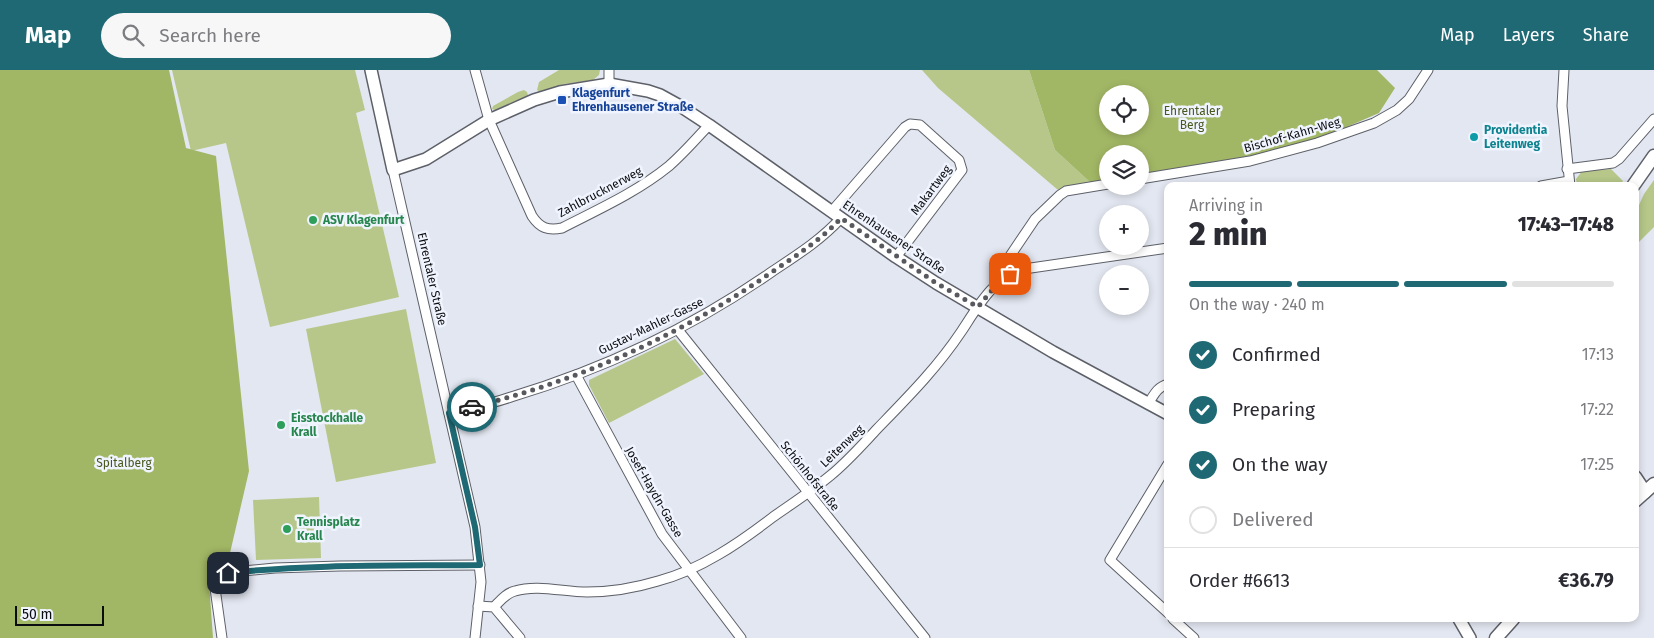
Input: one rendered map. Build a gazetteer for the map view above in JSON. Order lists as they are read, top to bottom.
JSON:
{
  "streets": {
    "street": [
      "Bischof-Kahn-Weg",
      "Makartweg",
      "Zahlbrucknerweg",
      "Ehrenhausener Straße",
      "Ehrentaler Straße",
      "Gustav-Mahler-Gasse",
      "Leitenweg",
      "Schönhofstraße",
      "Josef-Haydn-Gasse"
    ]
  },
  "crossings": [
    ["Makartweg", "Ehrenhausener Straße"],
    ["Makartweg", "Gustav-Mahler-Gasse"],
    ["Zahlbrucknerweg", "Ehrenhausener Straße"],
    ["Ehrenhausener Straße", "Gustav-Mahler-Gasse"],
    ["Ehrenhausener Straße", "Leitenweg"],
    ["Ehrentaler Straße", "Gustav-Mahler-Gasse"],
    ["Gustav-Mahler-Gasse", "Schönhofstraße"],
    ["Gustav-Mahler-Gasse", "Josef-Haydn-Gasse"],
    ["Leitenweg", "Schönhofstraße"],
    ["Leitenweg", "Josef-Haydn-Gasse"]
  ],
  "parks": ["Ehrentaler Berg", "Spitalberg"],
  "places": {
    "transit": ["Klagenfurt Ehrenhausener Straße"],
    "other": [
      "Providentia Leitenweg",
      "ASV Klagenfurt",
      "Eisstockhalle Krall",
      "Tennisplatz Krall"
    ]
  },
  "scale_bar": "50 m",
  "page": {
    "header": "Map",
    "search": "Search here",
    "nav": ["Map", "Layers", "Share"],
    "map_buttons": ["+", "−"],
    "heading": ["2 min", "Arriving in", "17:43–17:48"],
    "panel": ["Order #6613", "€36.79"],
    "bar": "On the way · 240 m",
    "list": [
      ["Confirmed", "17:13"],
      ["Preparing", "17:22"],
      ["On the way", "17:25"],
      "Delivered"
    ],
    "scale": "50 m"
  }
}
